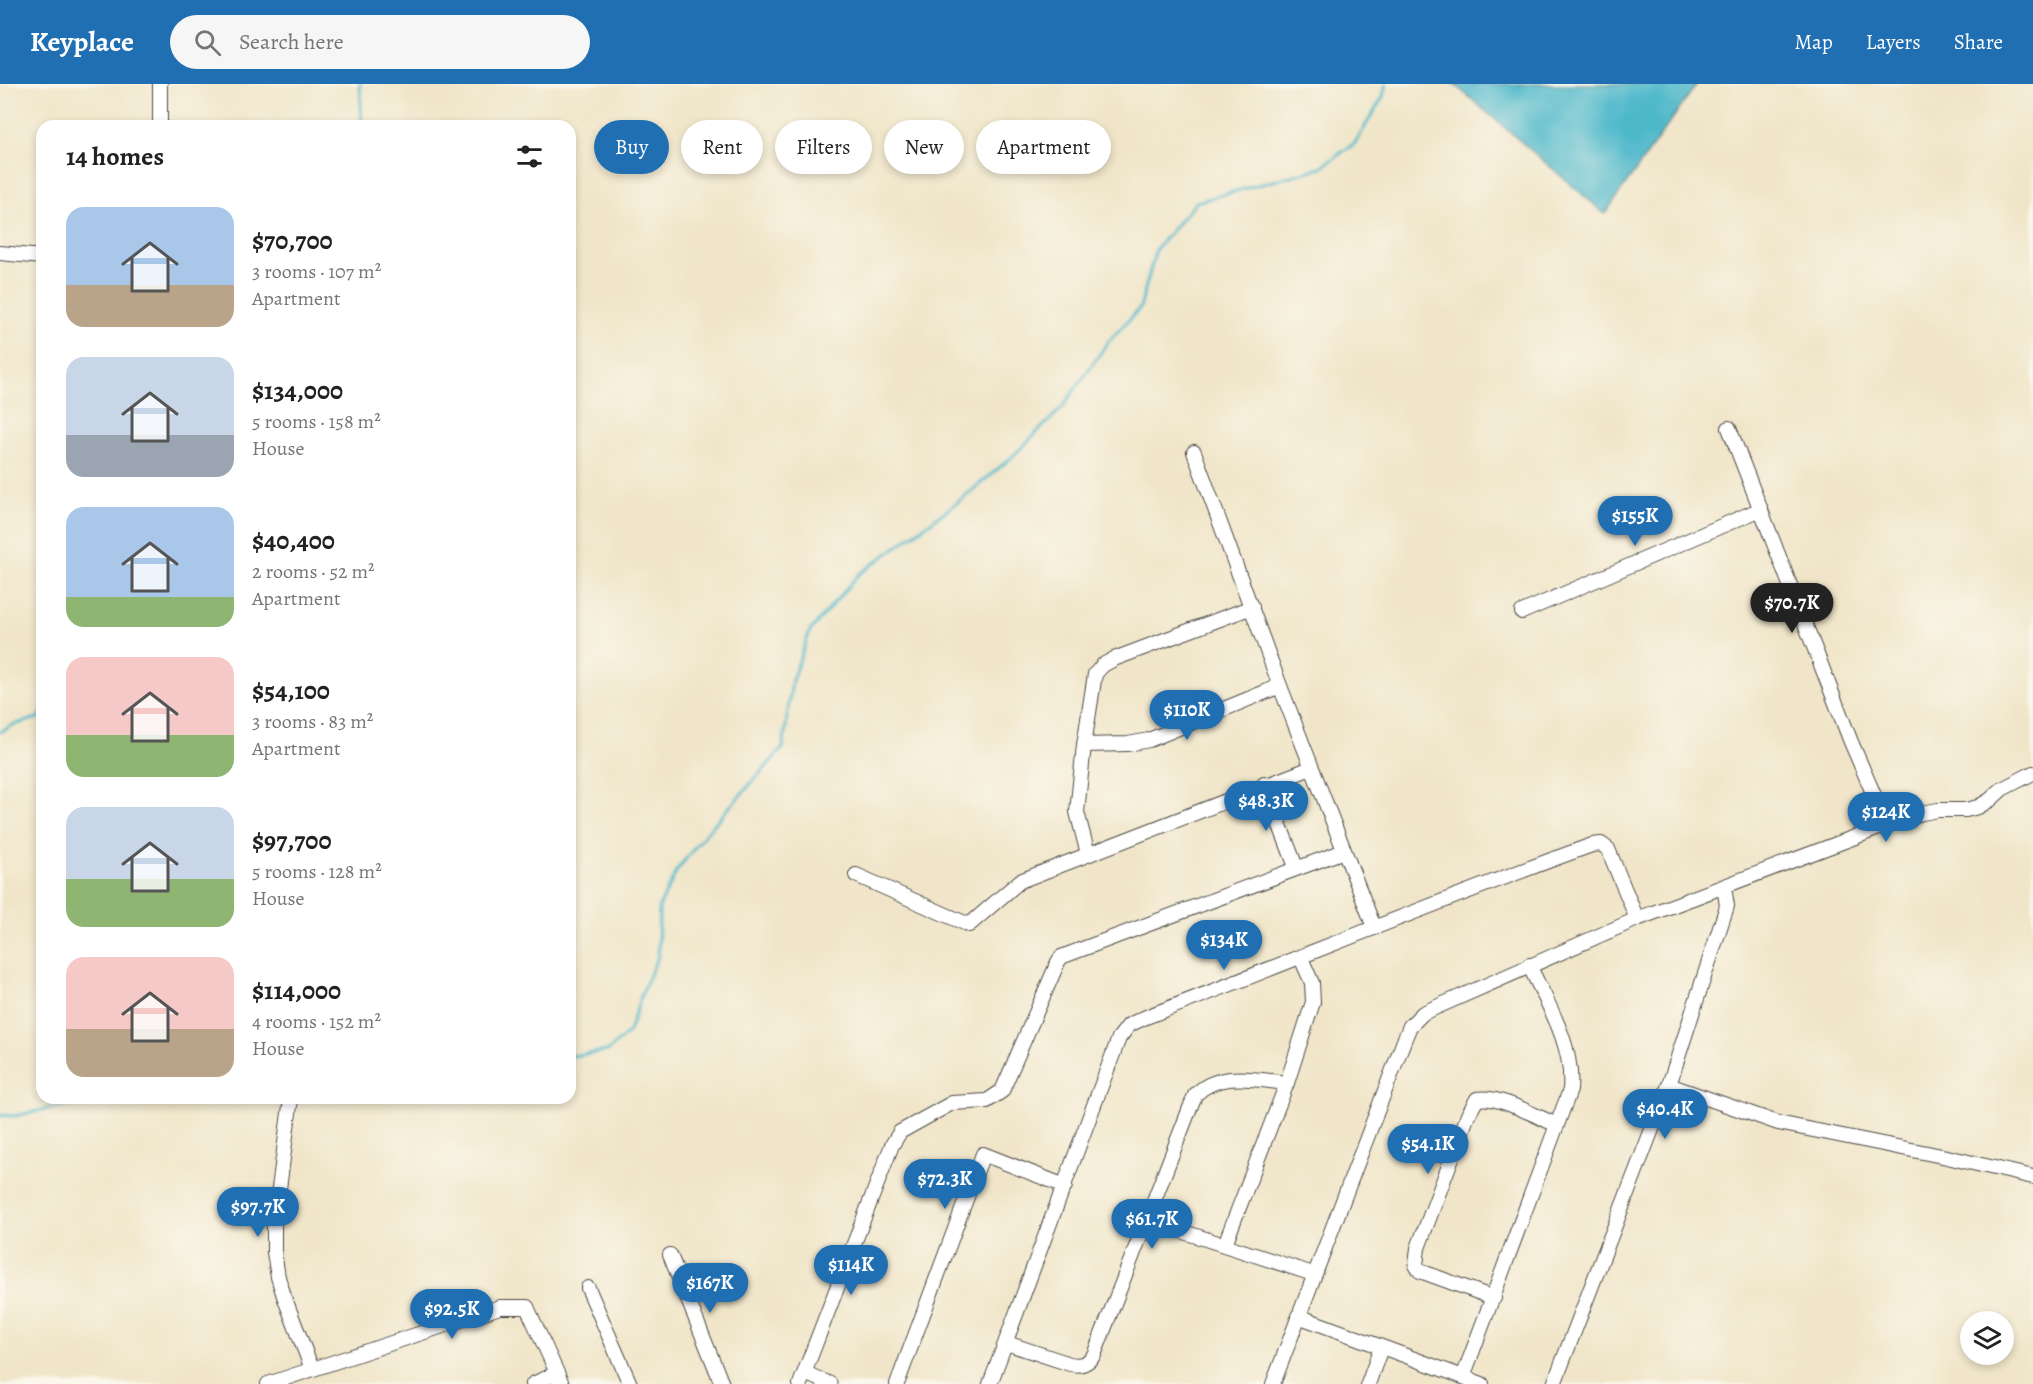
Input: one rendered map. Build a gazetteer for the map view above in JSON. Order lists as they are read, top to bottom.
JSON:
{
  "page": {
    "header": "Keyplace",
    "search": "Search here",
    "nav": ["Map", "Layers", "Share"],
    "chip": [
      "Buy",
      "Rent",
      "Filters",
      "New",
      "Apartment"
    ],
    "heading": "14 homes",
    "list": [
      {
        "name": "$70,700",
        "note": "3 rooms · 107 m² · Apartment"
      },
      {
        "name": "$134,000",
        "note": "5 rooms · 158 m² · House"
      },
      {
        "name": "$40,400",
        "note": "2 rooms · 52 m² · Apartment"
      },
      {
        "name": "$54,100",
        "note": "3 rooms · 83 m² · Apartment"
      },
      {
        "name": "$97,700",
        "note": "5 rooms · 128 m² · House"
      },
      {
        "name": "$114,000",
        "note": "4 rooms · 152 m² · House"
      }
    ],
    "price": [
      "$155K",
      "$70.7K",
      "$110K",
      "$48.3K",
      "$124K",
      "$134K",
      "$40.4K",
      "$54.1K",
      "$72.3K",
      "$97.7K",
      "$61.7K",
      "$114K",
      "$167K",
      "$92.5K"
    ]
  }
}
